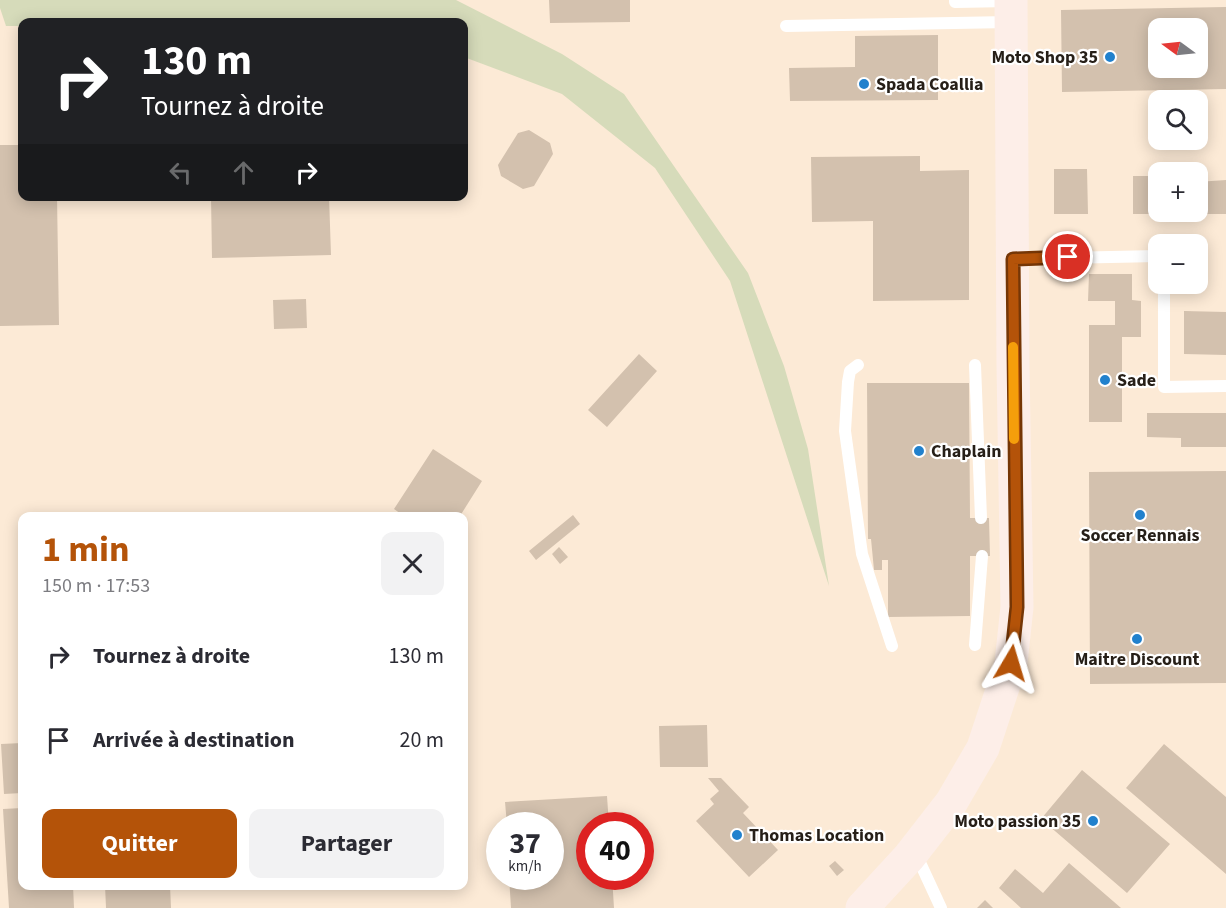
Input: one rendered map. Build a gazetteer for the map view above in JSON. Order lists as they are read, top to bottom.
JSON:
{
  "places": [
    "Moto Shop 35",
    "Spada Coallia",
    "Sade",
    "Chaplain",
    "Soccer Rennais",
    "Maitre Discount",
    "Moto passion 35",
    "Thomas Location"
  ],
  "north": "left",
  "page": {
    "map_buttons": ["+", "−"],
    "turn": ["130 m", "Tournez à droite"],
    "heading": ["1 min", "150 m · 17:53"],
    "list": [
      {
        "name": "Tournez à droite",
        "value": "130 m"
      },
      {
        "name": "Arrivée à destination",
        "value": "20 m"
      }
    ],
    "buttons": ["Quitter", "Partager"],
    "speed": "37 km/h",
    "limit": "40"
  }
}
